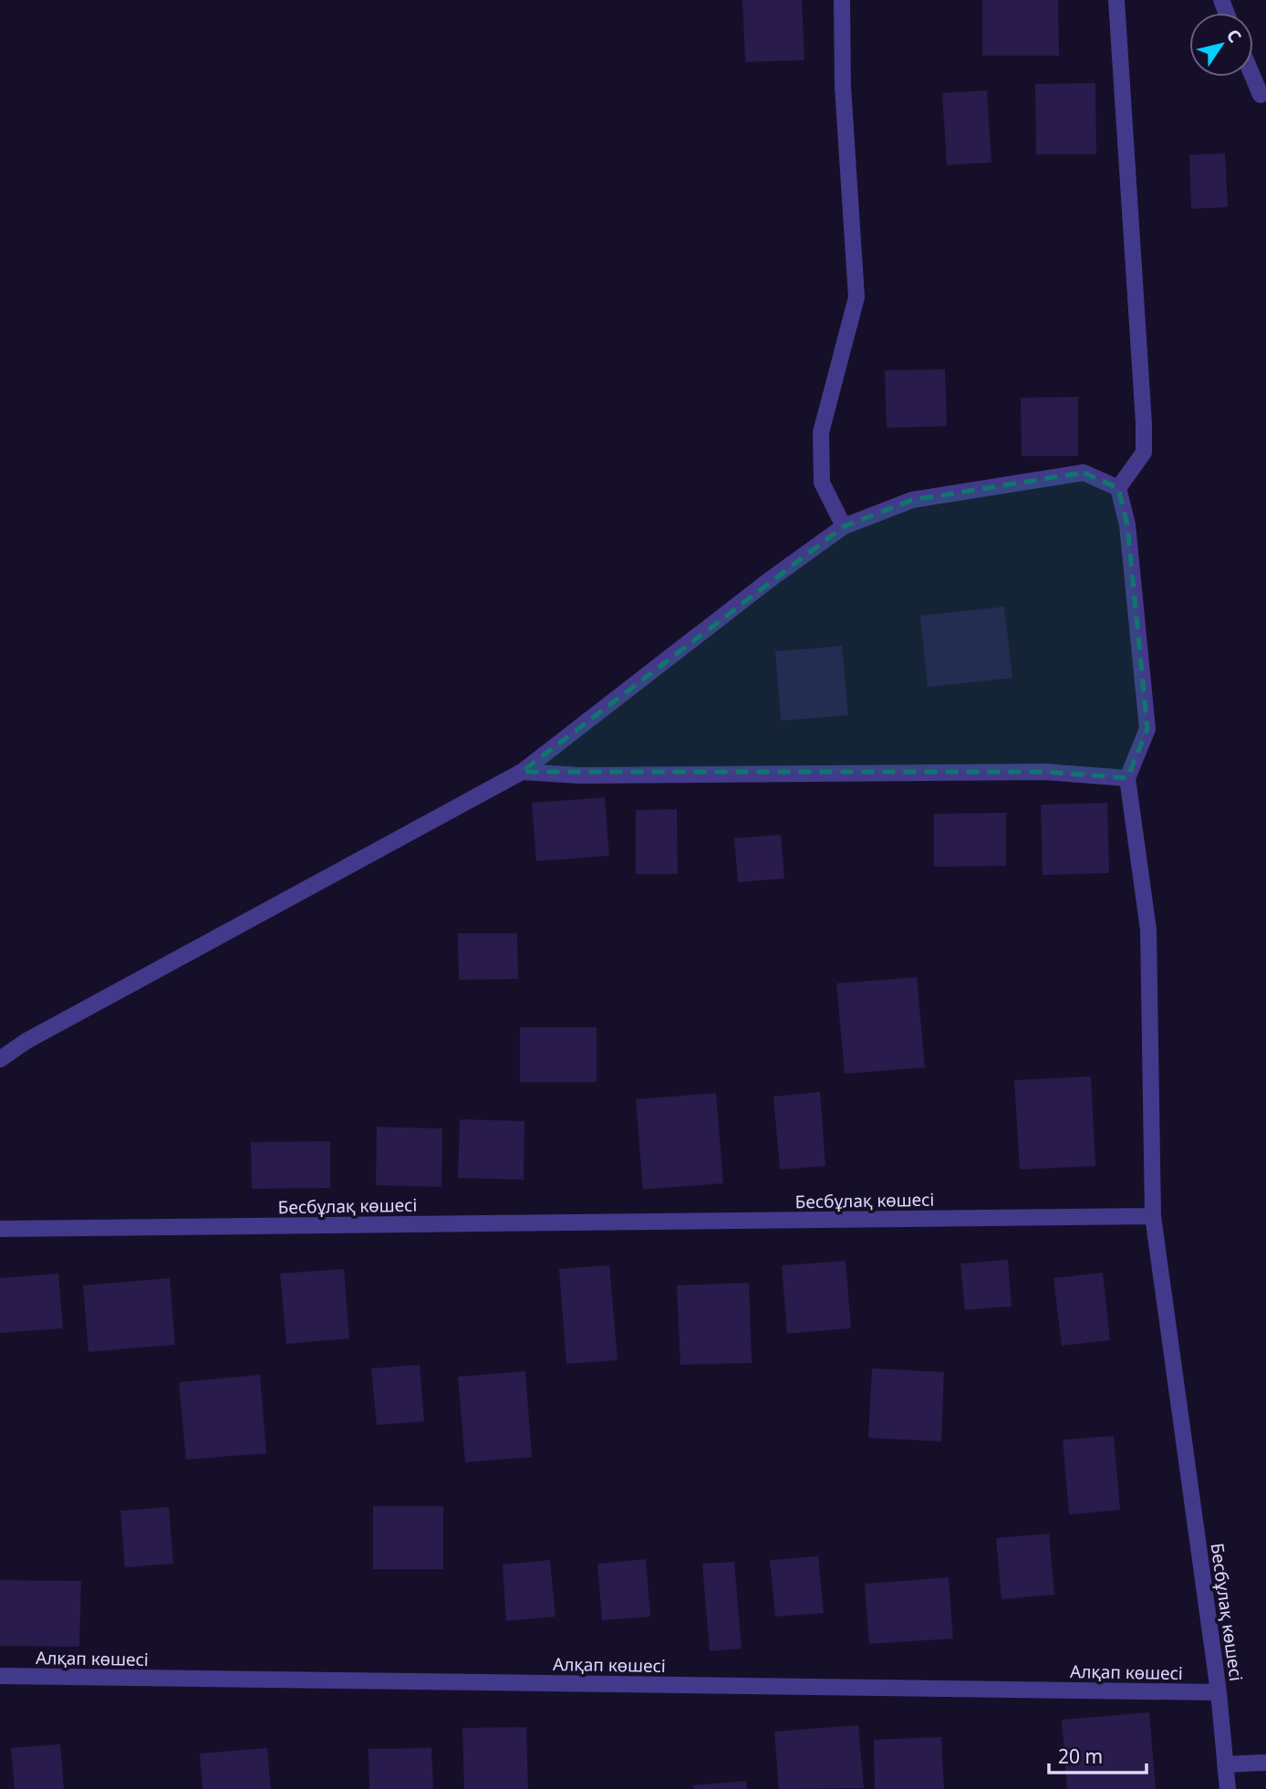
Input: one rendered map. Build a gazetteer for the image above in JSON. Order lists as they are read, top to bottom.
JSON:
{
  "streets": {
    "street": ["Бесбұлақ көшесі", "Алқап көшесі"]
  },
  "crossings": [
    ["Бесбұлақ көшесі", "Алқап көшесі"]
  ],
  "scale_bar": "20 m",
  "north": "top right"
}
